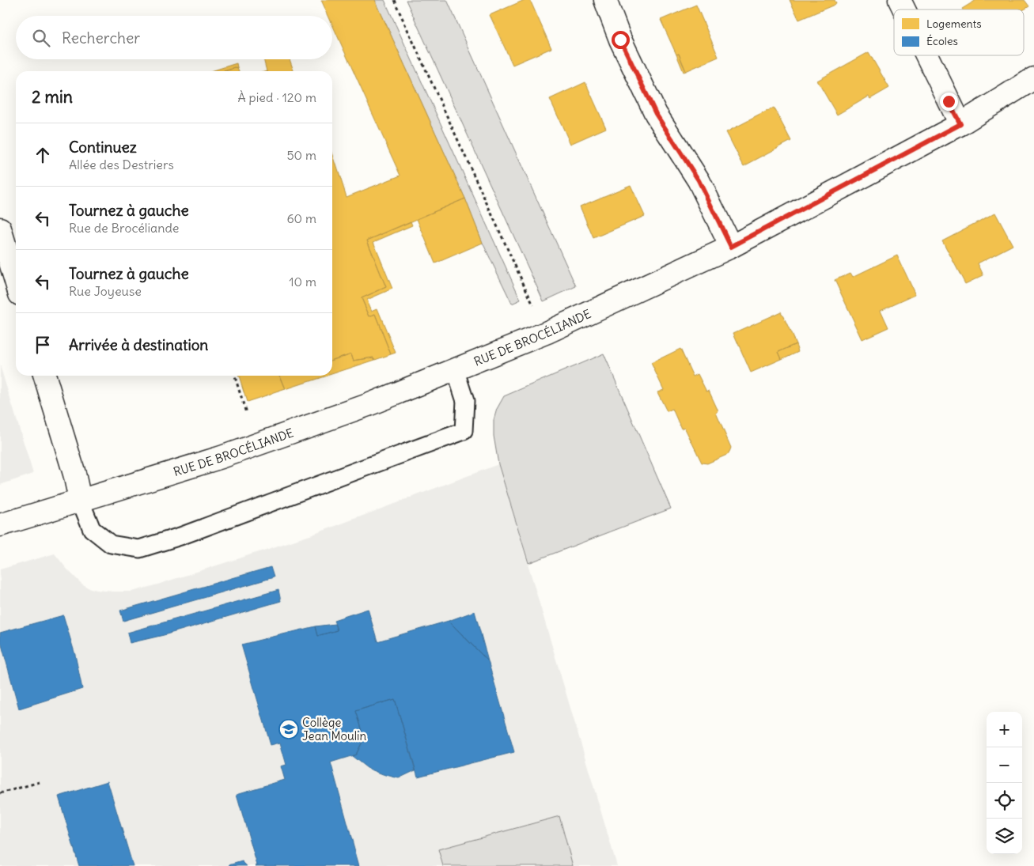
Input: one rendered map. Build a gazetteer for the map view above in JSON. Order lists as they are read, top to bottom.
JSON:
{
  "streets": {
    "street": ["RUE DE BROCÉLIANDE"]
  },
  "places": {
    "school or university": ["Collège Jean Moulin"]
  },
  "legend": ["Logements", "Écoles"],
  "page": {
    "search": "Rechercher",
    "heading": ["2 min", "À pied · 120 m"],
    "list": [
      ["Continuez", "Allée des Destriers", "50 m"],
      ["Tournez à gauche", "Rue de Brocéliande", "60 m"],
      ["Tournez à gauche", "Rue Joyeuse", "10 m"],
      "Arrivée à destination"
    ],
    "map_buttons": ["+", "−"]
  }
}
